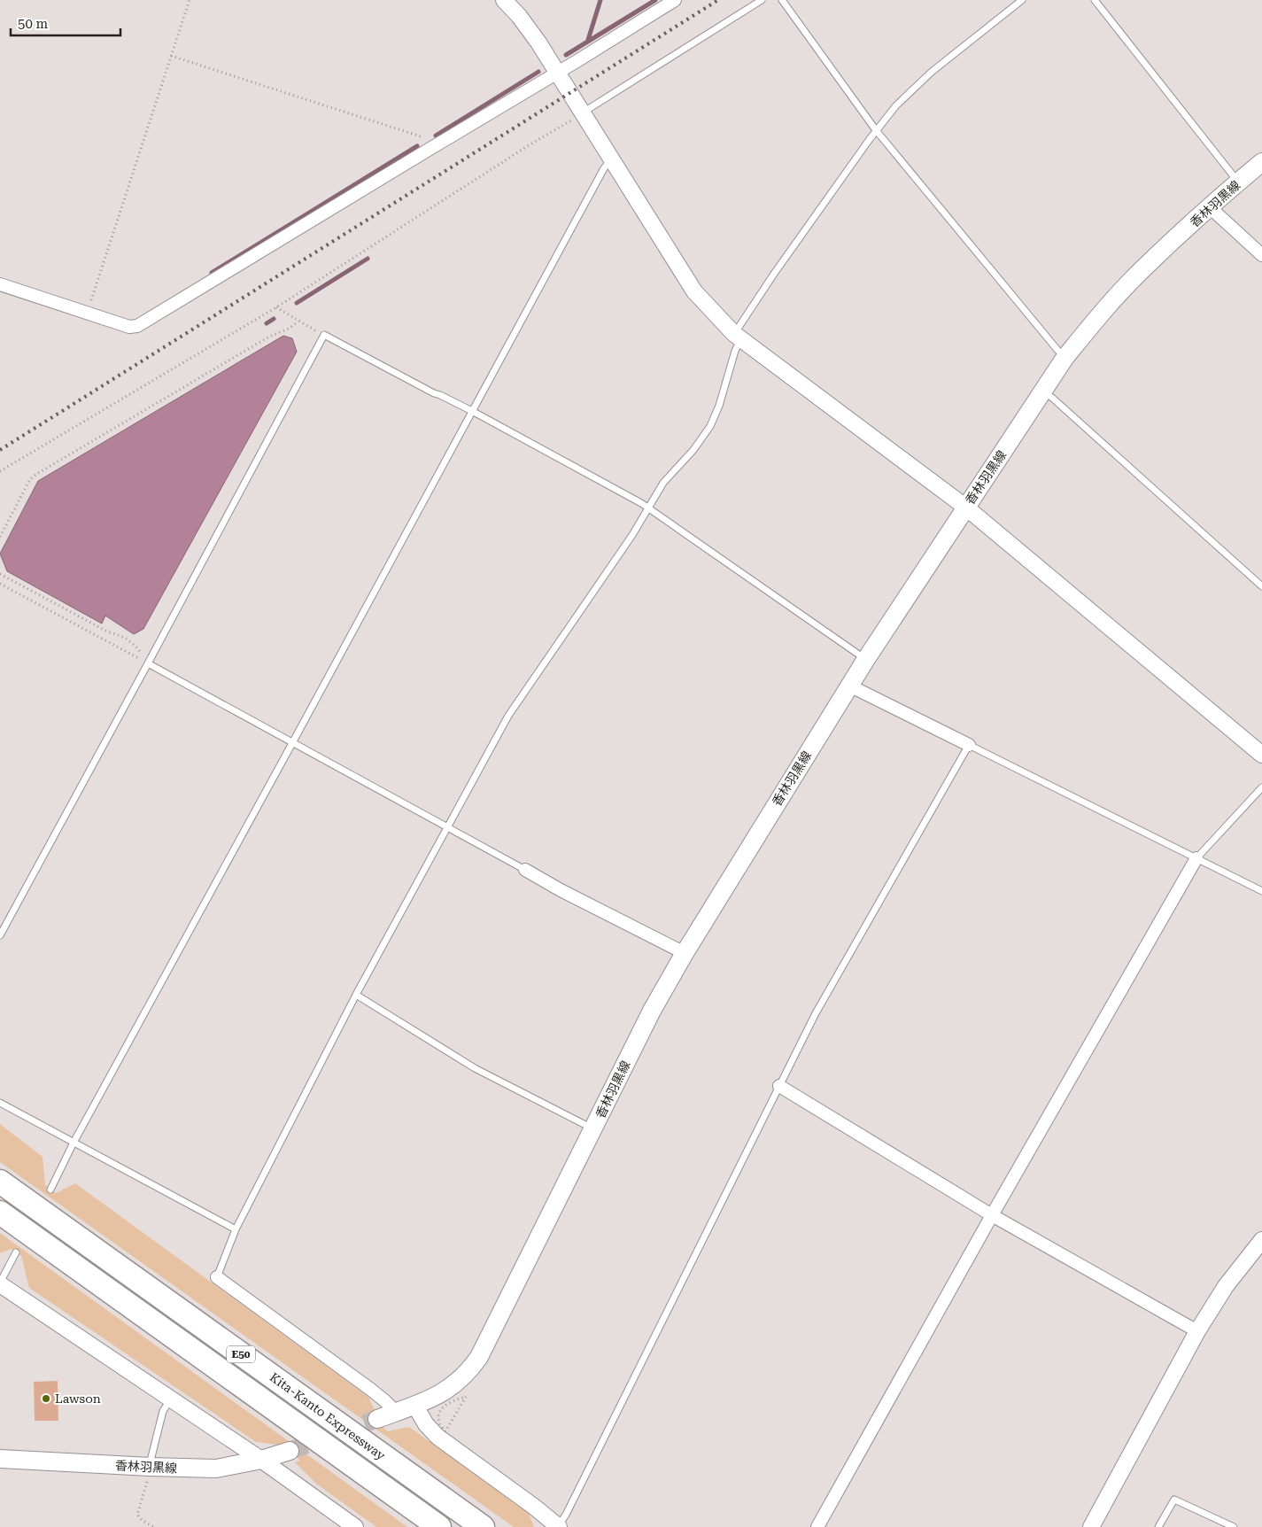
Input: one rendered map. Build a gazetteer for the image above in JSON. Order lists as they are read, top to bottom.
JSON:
{
  "streets": {
    "highway": ["E50", "Kita-Kanto Expressway"],
    "main road": ["香林羽黒線"]
  },
  "places": ["Lawson"],
  "scale_bar": "50 m"
}
